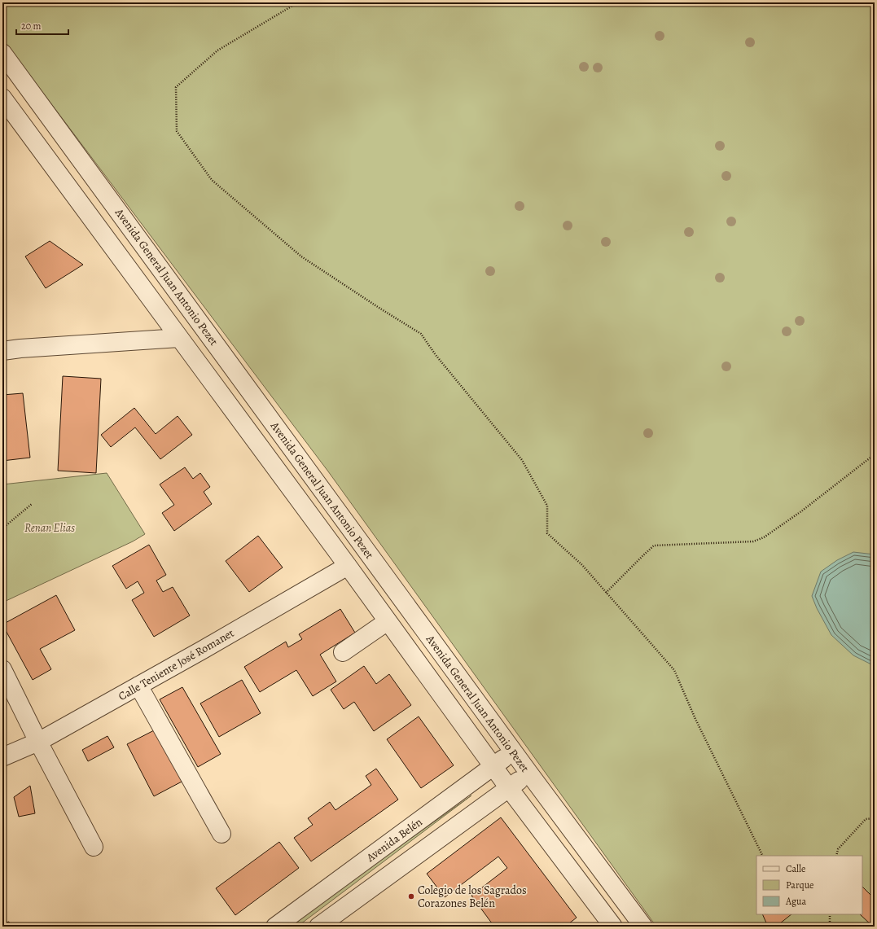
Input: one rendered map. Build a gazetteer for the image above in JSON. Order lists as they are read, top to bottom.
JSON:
{
  "streets": {
    "street": ["Avenida General Juan Antonio Pezet", "Calle Teniente José Romanet", "Avenida Belén"]
  },
  "crossings": [
    ["Avenida General Juan Antonio Pezet", "Avenida Belén"]
  ],
  "parks": ["Renan Elias"],
  "places": ["Colegio de los Sagrados Corazones Belén"],
  "legend": ["Calle", "Parque", "Agua"],
  "scale_bar": "20 m"
}
